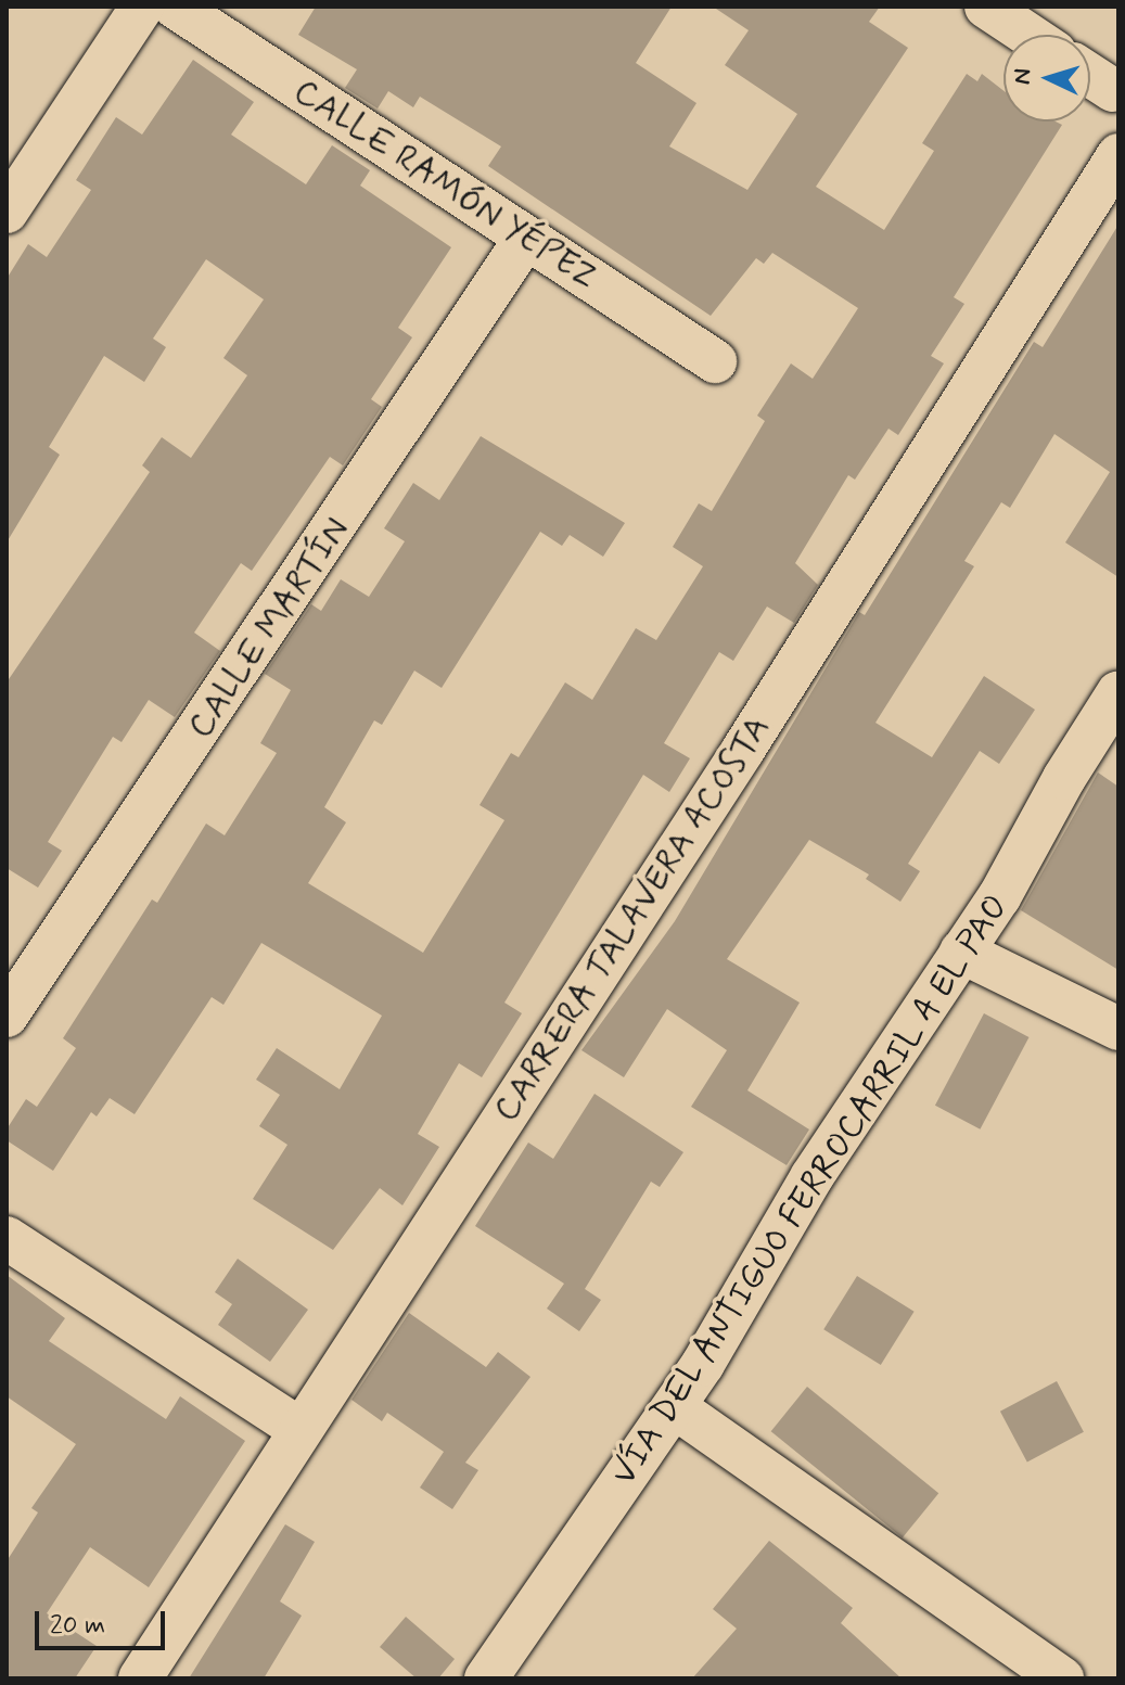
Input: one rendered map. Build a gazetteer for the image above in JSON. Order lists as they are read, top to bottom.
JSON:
{
  "streets": {
    "street": [
      "CALLE RAMÓN YÉPEZ",
      "CALLE MARTÍN",
      "CARRERA TALAVERA ACOSTA",
      "VÍA DEL ANTIGUO FERROCARRIL A EL PAO"
    ]
  },
  "crossings": [
    ["CALLE RAMÓN YÉPEZ", "CALLE MARTÍN"]
  ],
  "scale_bar": "20 m",
  "north": "left"
}
